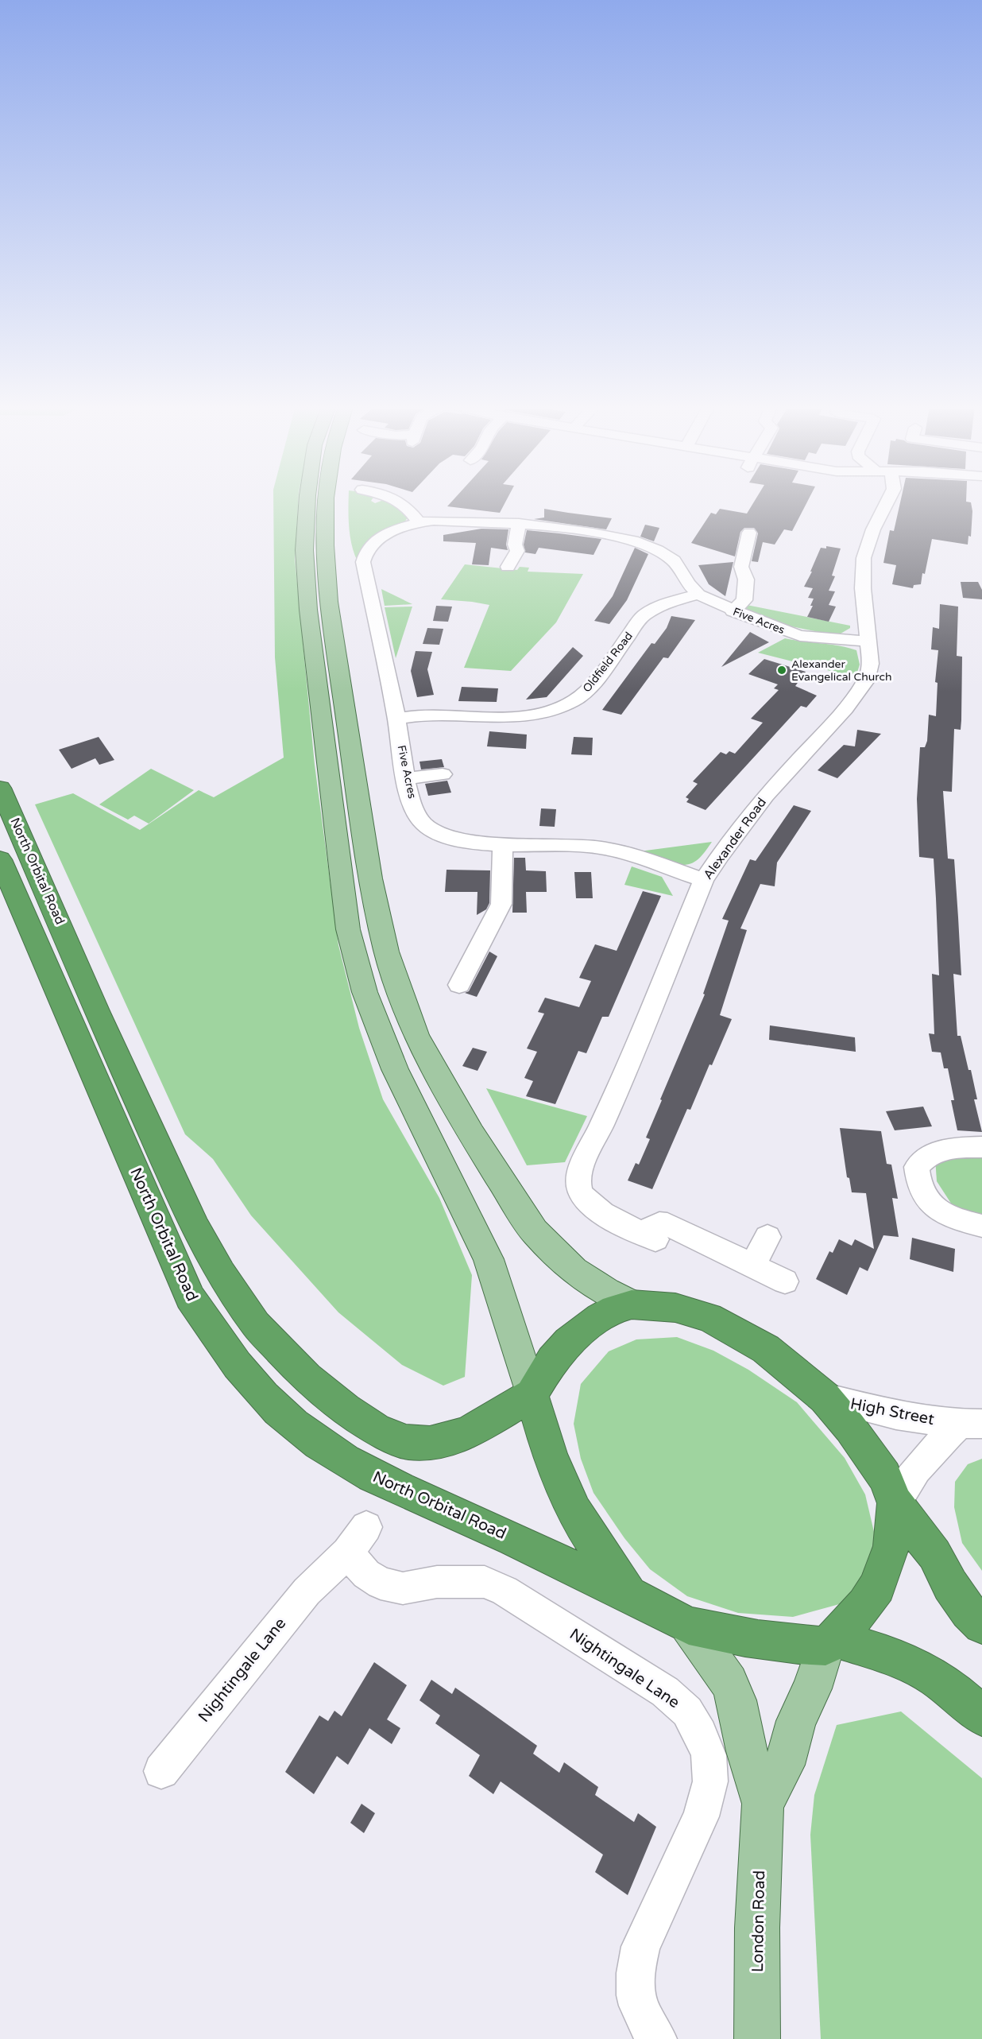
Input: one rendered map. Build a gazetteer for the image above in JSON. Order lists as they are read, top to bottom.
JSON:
{
  "streets": {
    "highway": ["North Orbital Road"],
    "main road": ["London Road"],
    "street": [
      "Five Acres",
      "Oldfield Road",
      "Alexander Road",
      "High Street",
      "Nightingale Lane"
    ]
  },
  "crossings": [
    ["Five Acres", "Oldfield Road"],
    ["Five Acres", "Alexander Road"],
    ["North Orbital Road", "London Road"]
  ],
  "places": ["Alexander Evangelical Church"]
}
